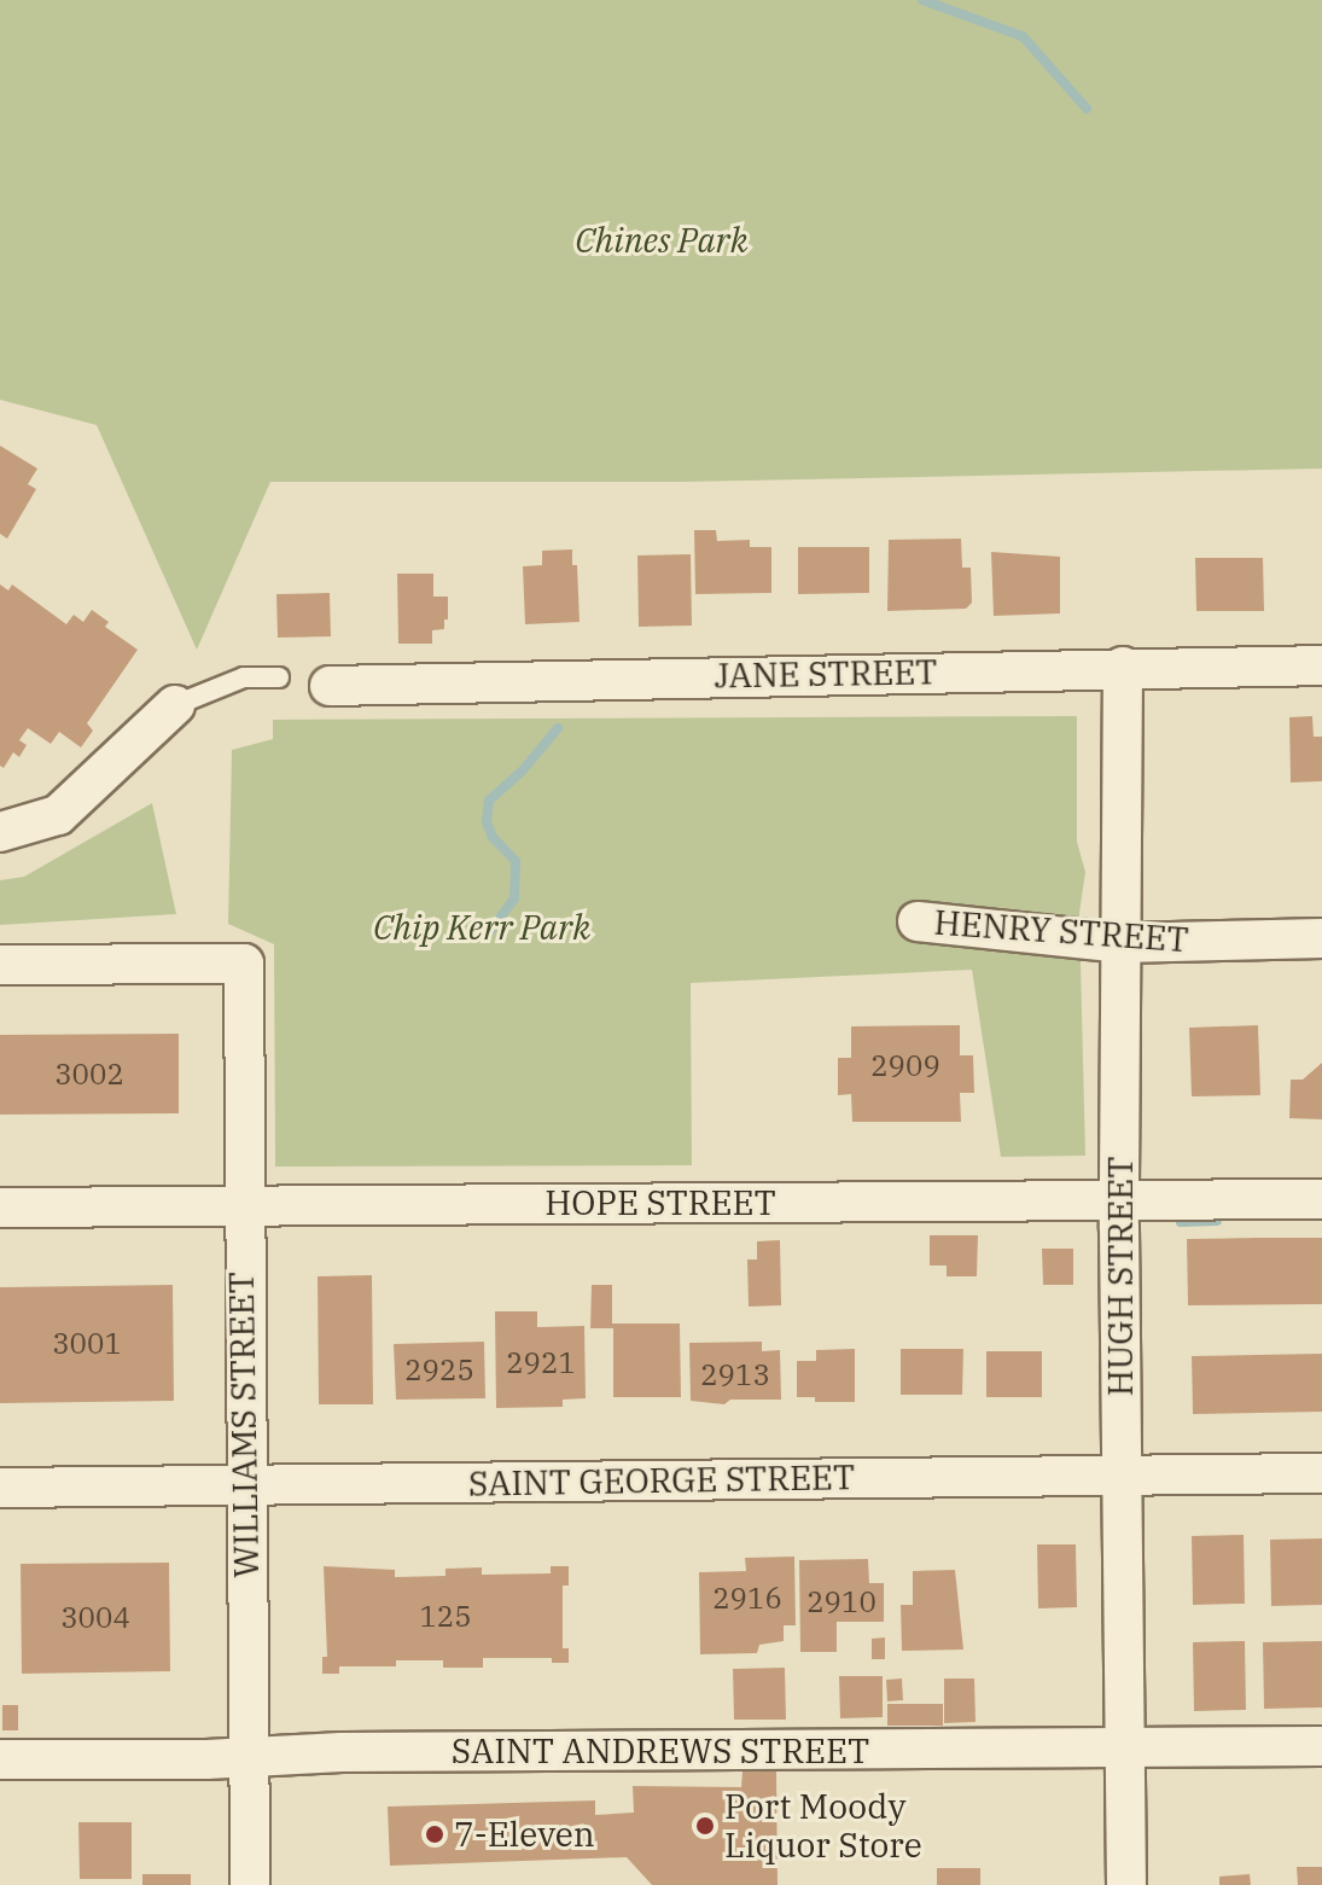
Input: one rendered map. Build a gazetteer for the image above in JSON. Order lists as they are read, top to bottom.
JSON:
{
  "streets": {
    "street": [
      "JANE STREET",
      "HENRY STREET",
      "HOPE STREET",
      "HUGH STREET",
      "WILLIAMS STREET",
      "SAINT GEORGE STREET",
      "SAINT ANDREWS STREET"
    ]
  },
  "crossings": [
    ["JANE STREET", "HUGH STREET"],
    ["HENRY STREET", "HUGH STREET"],
    ["HOPE STREET", "HUGH STREET"],
    ["HOPE STREET", "WILLIAMS STREET"],
    ["HUGH STREET", "SAINT GEORGE STREET"],
    ["HUGH STREET", "SAINT ANDREWS STREET"],
    ["WILLIAMS STREET", "SAINT GEORGE STREET"],
    ["WILLIAMS STREET", "SAINT ANDREWS STREET"]
  ],
  "parks": ["Chines Park", "Chip Kerr Park"],
  "places": ["Port Moody Liquor Store", "7-Eleven"],
  "house_numbers": [
    "2909",
    "3002",
    "3001",
    "2921",
    "2925",
    "2913",
    "2916",
    "2910",
    "125",
    "3004"
  ]
}
